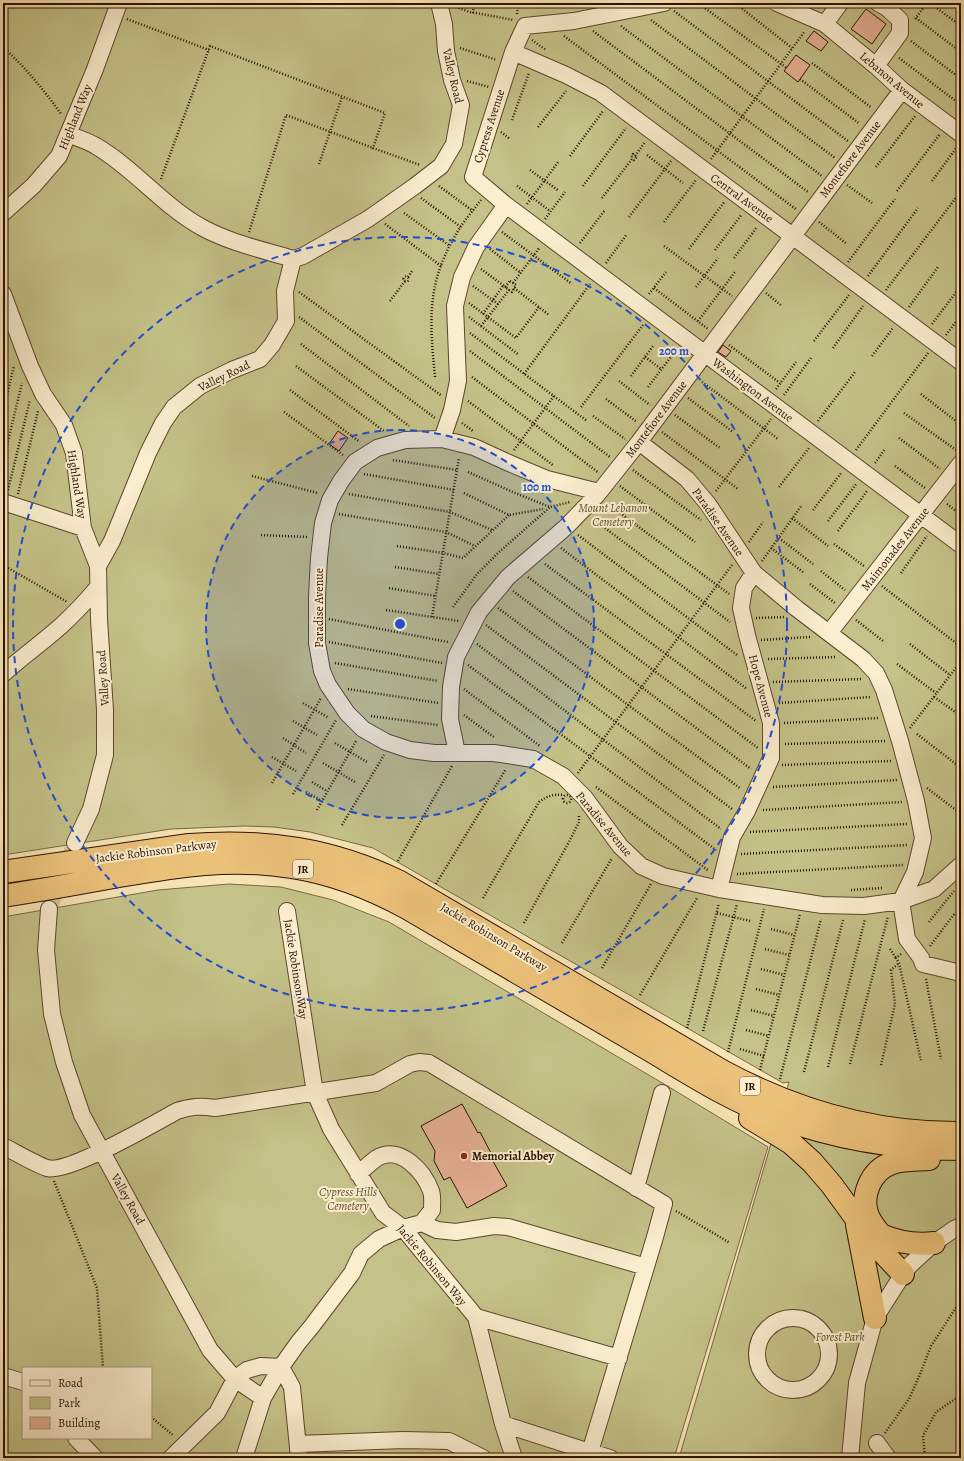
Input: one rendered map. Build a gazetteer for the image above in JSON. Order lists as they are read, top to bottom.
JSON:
{
  "streets": {
    "highway": ["Jackie Robinson Parkway", "JR"],
    "street": [
      "Valley Road",
      "Lebanon Avenue",
      "Highland Way",
      "Cypress Avenue",
      "Montefiore Avenue",
      "Central Avenue",
      "Washington Avenue",
      "Paradise Avenue",
      "Maimonades Avenue",
      "Hope Avenue",
      "Jackie Robinson Way"
    ]
  },
  "crossings": [
    ["Valley Road", "Highland Way"],
    ["Lebanon Avenue", "Montefiore Avenue"],
    ["Cypress Avenue", "Central Avenue"],
    ["Cypress Avenue", "Washington Avenue"],
    ["Montefiore Avenue", "Central Avenue"],
    ["Montefiore Avenue", "Washington Avenue"],
    ["Montefiore Avenue", "Paradise Avenue"],
    ["Washington Avenue", "Maimonades Avenue"],
    ["Paradise Avenue", "Maimonades Avenue"],
    ["Paradise Avenue", "Hope Avenue"]
  ],
  "parks": ["Mount Lebanon Cemetery", "Cypress Hills Cemetery", "Forest Park"],
  "places": ["Memorial Abbey"],
  "legend": ["Road", "Park", "Building"],
  "rings": ["200 m", "100 m"]
}
